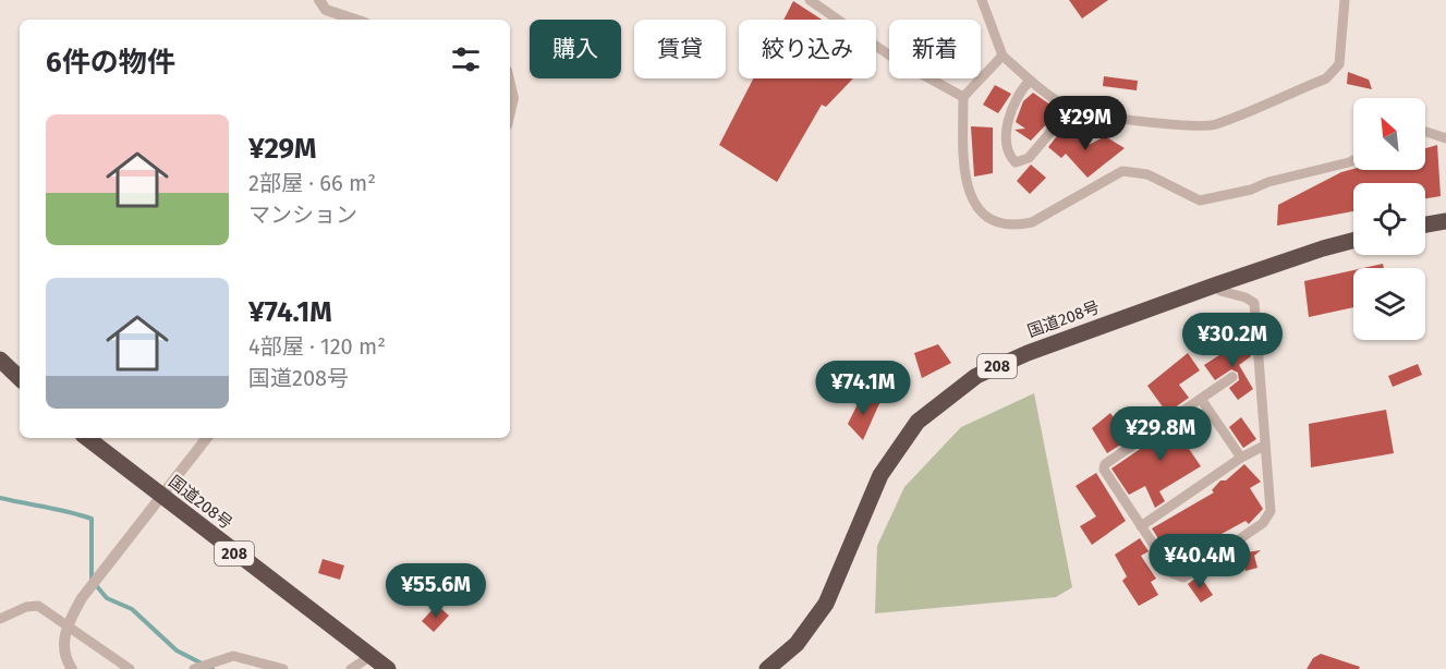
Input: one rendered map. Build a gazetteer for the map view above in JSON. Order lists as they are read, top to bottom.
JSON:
{
  "streets": {
    "highway": ["国道208号", "208"]
  },
  "north": "top left",
  "page": {
    "chip": [
      "購入",
      "賃貸",
      "絞り込み",
      "新着"
    ],
    "heading": "6件の物件",
    "price": [
      "¥29M",
      "¥30.2M",
      "¥74.1M",
      "¥29.8M",
      "¥40.4M",
      "¥55.6M"
    ],
    "list": [
      {
        "name": "¥29M",
        "note": "2部屋 · 66 m² · マンション"
      },
      {
        "name": "¥74.1M",
        "note": "4部屋 · 120 m² · 国道208号"
      }
    ]
  }
}
